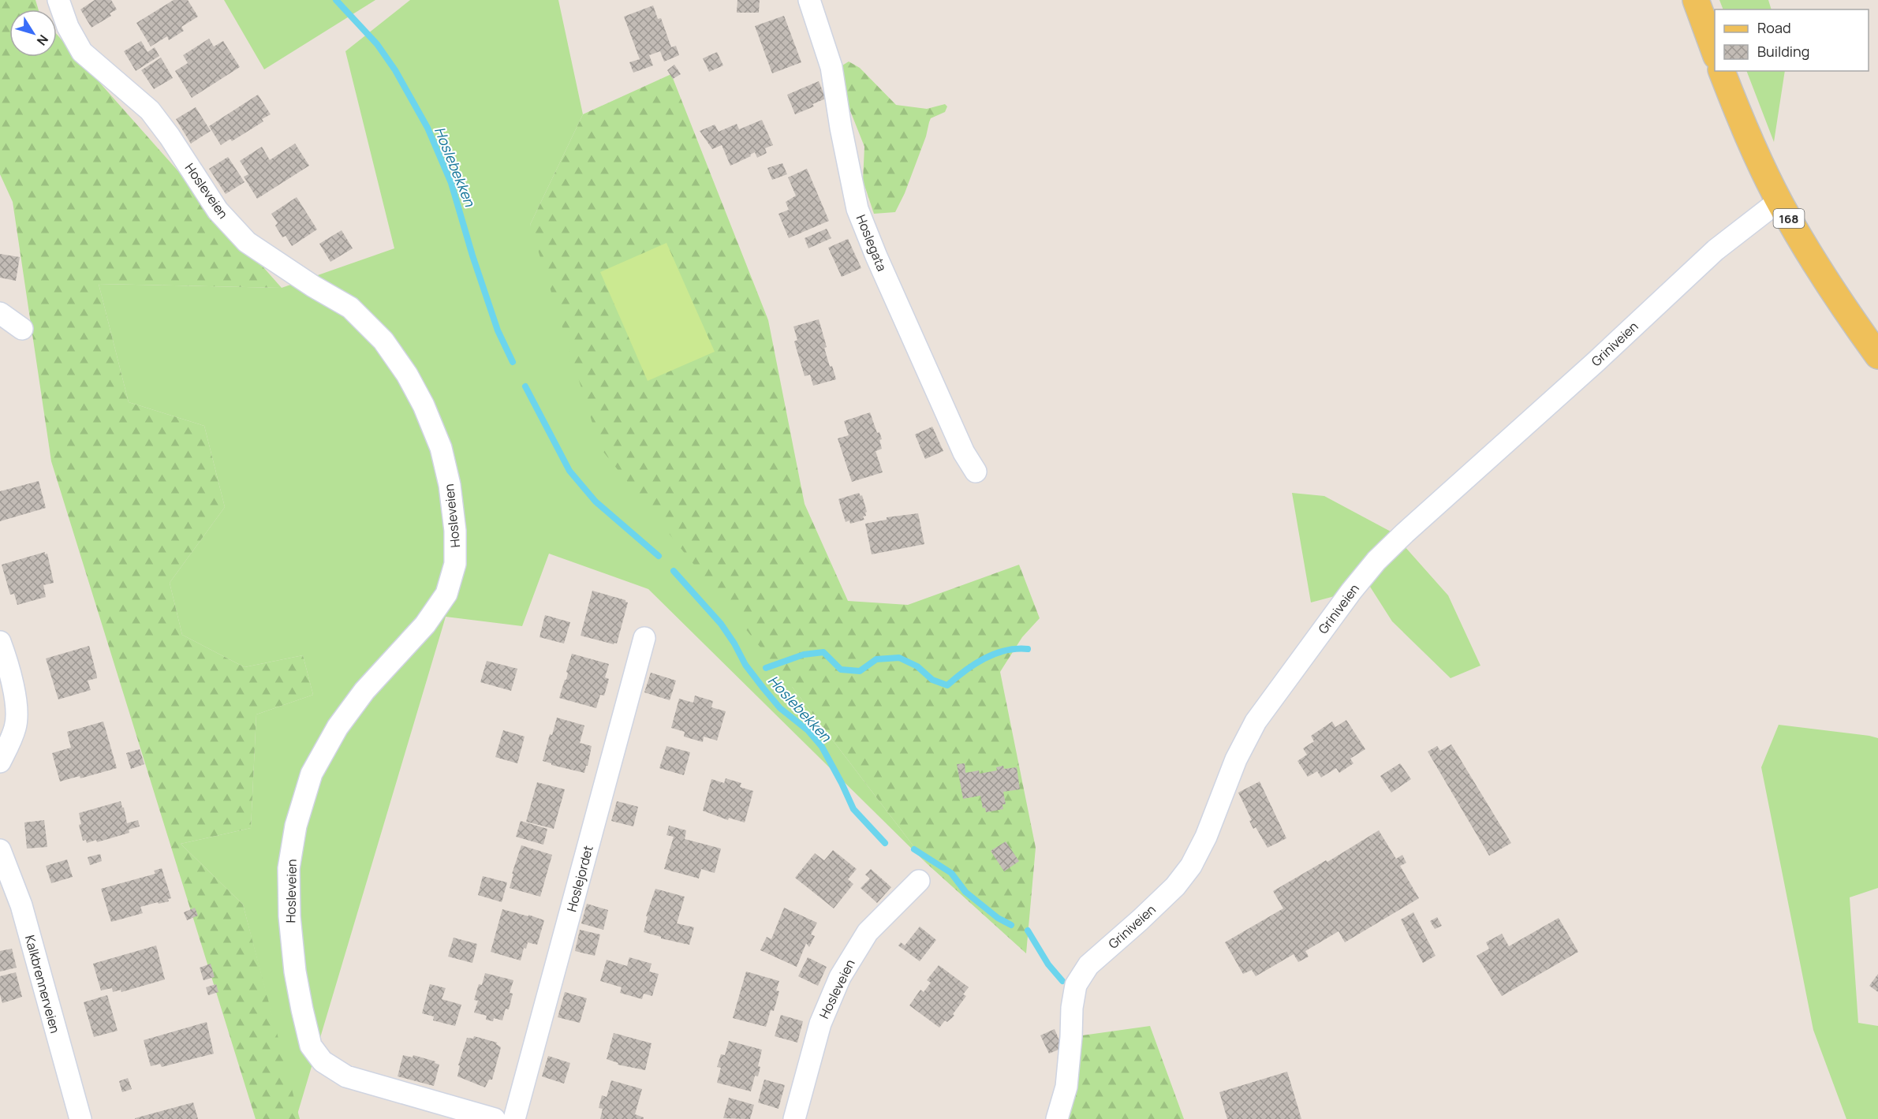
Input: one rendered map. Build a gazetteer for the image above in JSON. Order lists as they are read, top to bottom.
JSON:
{
  "streets": {
    "main road": ["168"],
    "street": [
      "Hosleveien",
      "Hoslegata",
      "Griniveien",
      "Hoslejordet",
      "Kalkbrennerveien"
    ]
  },
  "crossings": [
    ["168", "Griniveien"]
  ],
  "water": ["Hoslebekken"],
  "legend": ["Road", "Building"],
  "north": "bottom right"
}
